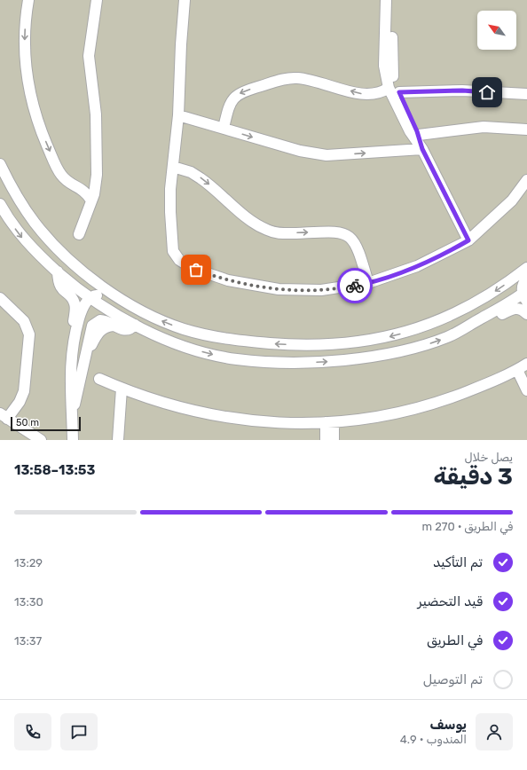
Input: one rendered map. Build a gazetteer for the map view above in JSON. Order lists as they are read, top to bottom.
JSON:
{
  "scale_bar": "50 m",
  "north": "top left",
  "page": {
    "scale": "50 m",
    "heading": ["3 دقيقة", "يصل خلال", "13:53–13:58"],
    "panel": ["يوسف", "المندوب · 4.9"],
    "bar": "في الطريق · 270 m",
    "list": [
      ["تم التأكيد", "13:29"],
      ["قيد التحضير", "13:30"],
      ["في الطريق", "13:37"],
      "تم التوصيل"
    ]
  }
}
